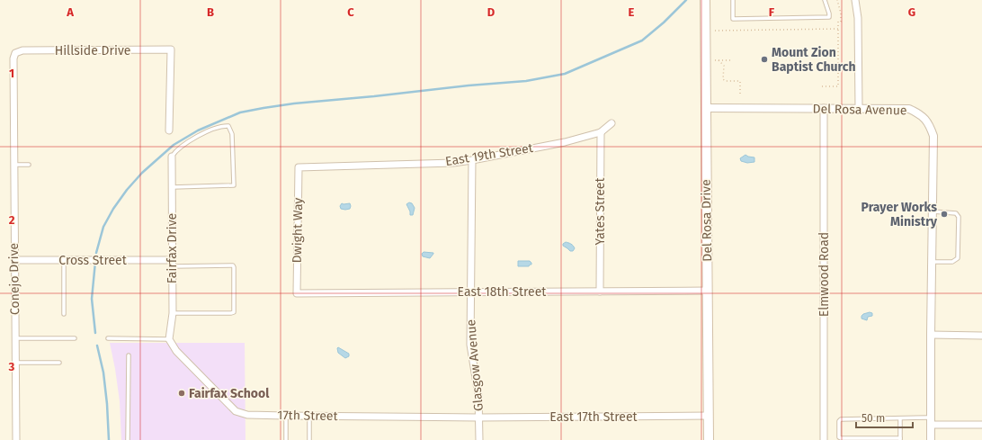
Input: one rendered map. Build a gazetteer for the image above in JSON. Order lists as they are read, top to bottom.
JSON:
{
  "streets": {
    "main road": ["Del Rosa Drive"],
    "street": [
      "Hillside Drive",
      "Del Rosa Avenue",
      "East 19th Street",
      "Yates Street",
      "Dwight Way",
      "Fairfax Drive",
      "Cross Street",
      "Elmwood Road",
      "Conejo Drive",
      "East 18th Street",
      "Glasgow Avenue",
      "17th Street",
      "East 17th Street"
    ]
  },
  "crossings": [
    ["Hillside Drive", "Conejo Drive"],
    ["Del Rosa Avenue", "Del Rosa Drive"],
    ["Del Rosa Avenue", "Elmwood Road"],
    ["East 19th Street", "Yates Street"],
    ["East 19th Street", "Dwight Way"],
    ["East 19th Street", "Glasgow Avenue"],
    ["Yates Street", "East 18th Street"],
    ["Del Rosa Drive", "East 18th Street"],
    ["Del Rosa Drive", "East 17th Street"],
    ["Dwight Way", "East 18th Street"],
    ["Fairfax Drive", "Cross Street"],
    ["Fairfax Drive", "17th Street"],
    ["Cross Street", "Conejo Drive"],
    ["East 18th Street", "Glasgow Avenue"],
    ["Glasgow Avenue", "17th Street"],
    ["Glasgow Avenue", "East 17th Street"],
    ["17th Street", "East 17th Street"]
  ],
  "places": ["Mount Zion Baptist Church", "Prayer Works Ministry", "Fairfax School"],
  "scale_bar": "50 m",
  "grid": {
    "columns": [
      "A",
      "B",
      "C",
      "D",
      "E",
      "F",
      "G"
    ],
    "rows": ["1", "2", "3"]
  }
}
